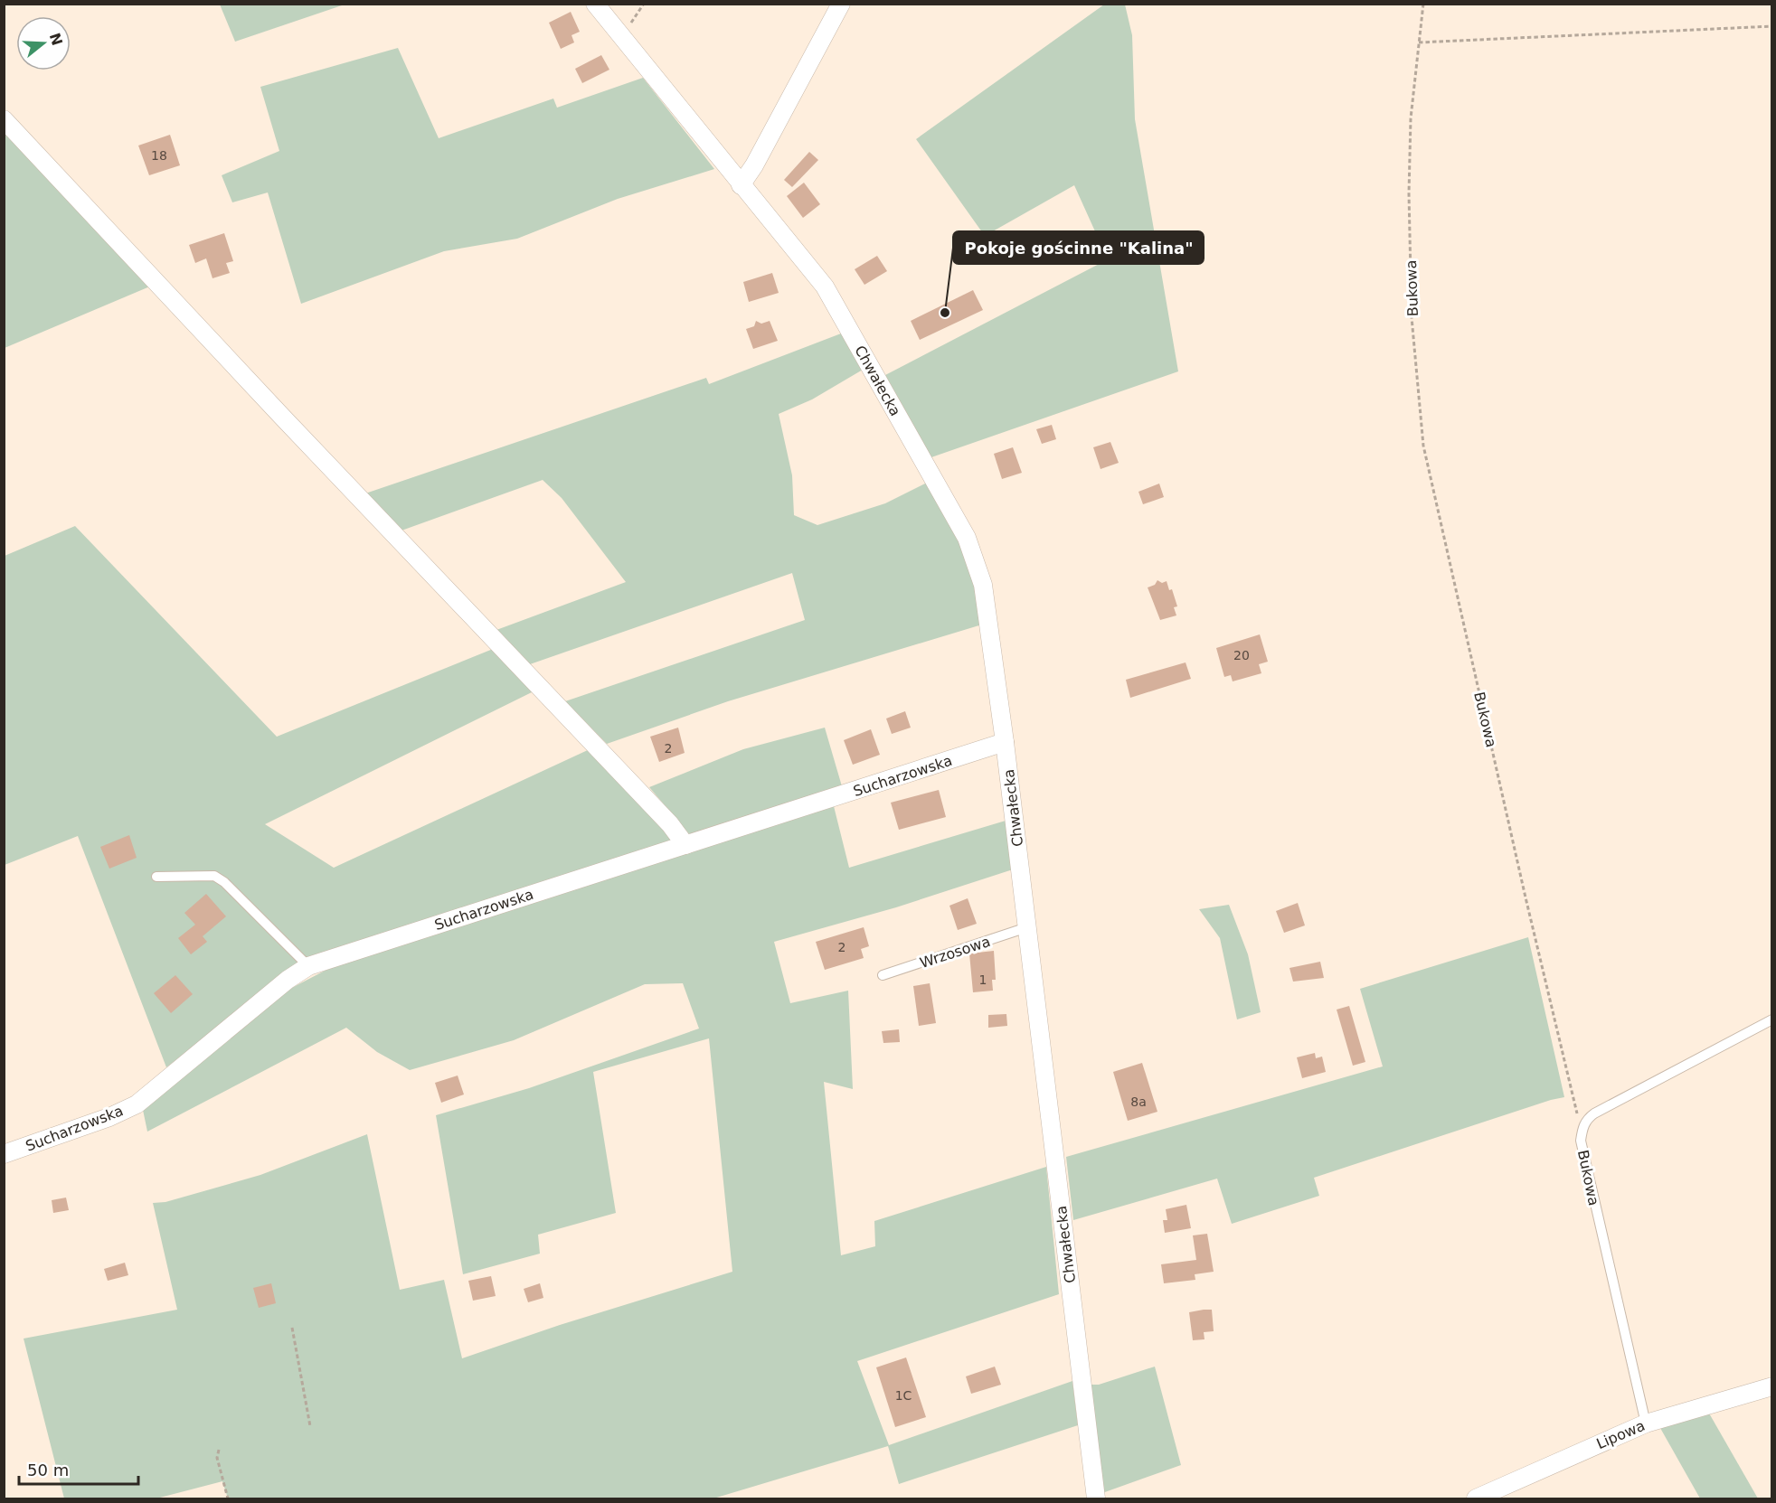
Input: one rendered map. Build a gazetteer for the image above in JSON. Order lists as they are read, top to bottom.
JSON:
{
  "streets": {
    "street": ["Chwałecka", "Sucharzowska", "Lipowa"],
    "lane": ["Bukowa", "Wrzosowa"]
  },
  "crossings": [
    ["Bukowa", "Lipowa"],
    ["Chwałecka", "Sucharzowska"],
    ["Chwałecka", "Wrzosowa"]
  ],
  "places": ["Pokoje gościnne \"Kalina\""],
  "house_numbers": [
    "18",
    "20",
    "2",
    "2",
    "1",
    "8a",
    "1C"
  ],
  "scale_bar": "50 m",
  "north": "right"
}
